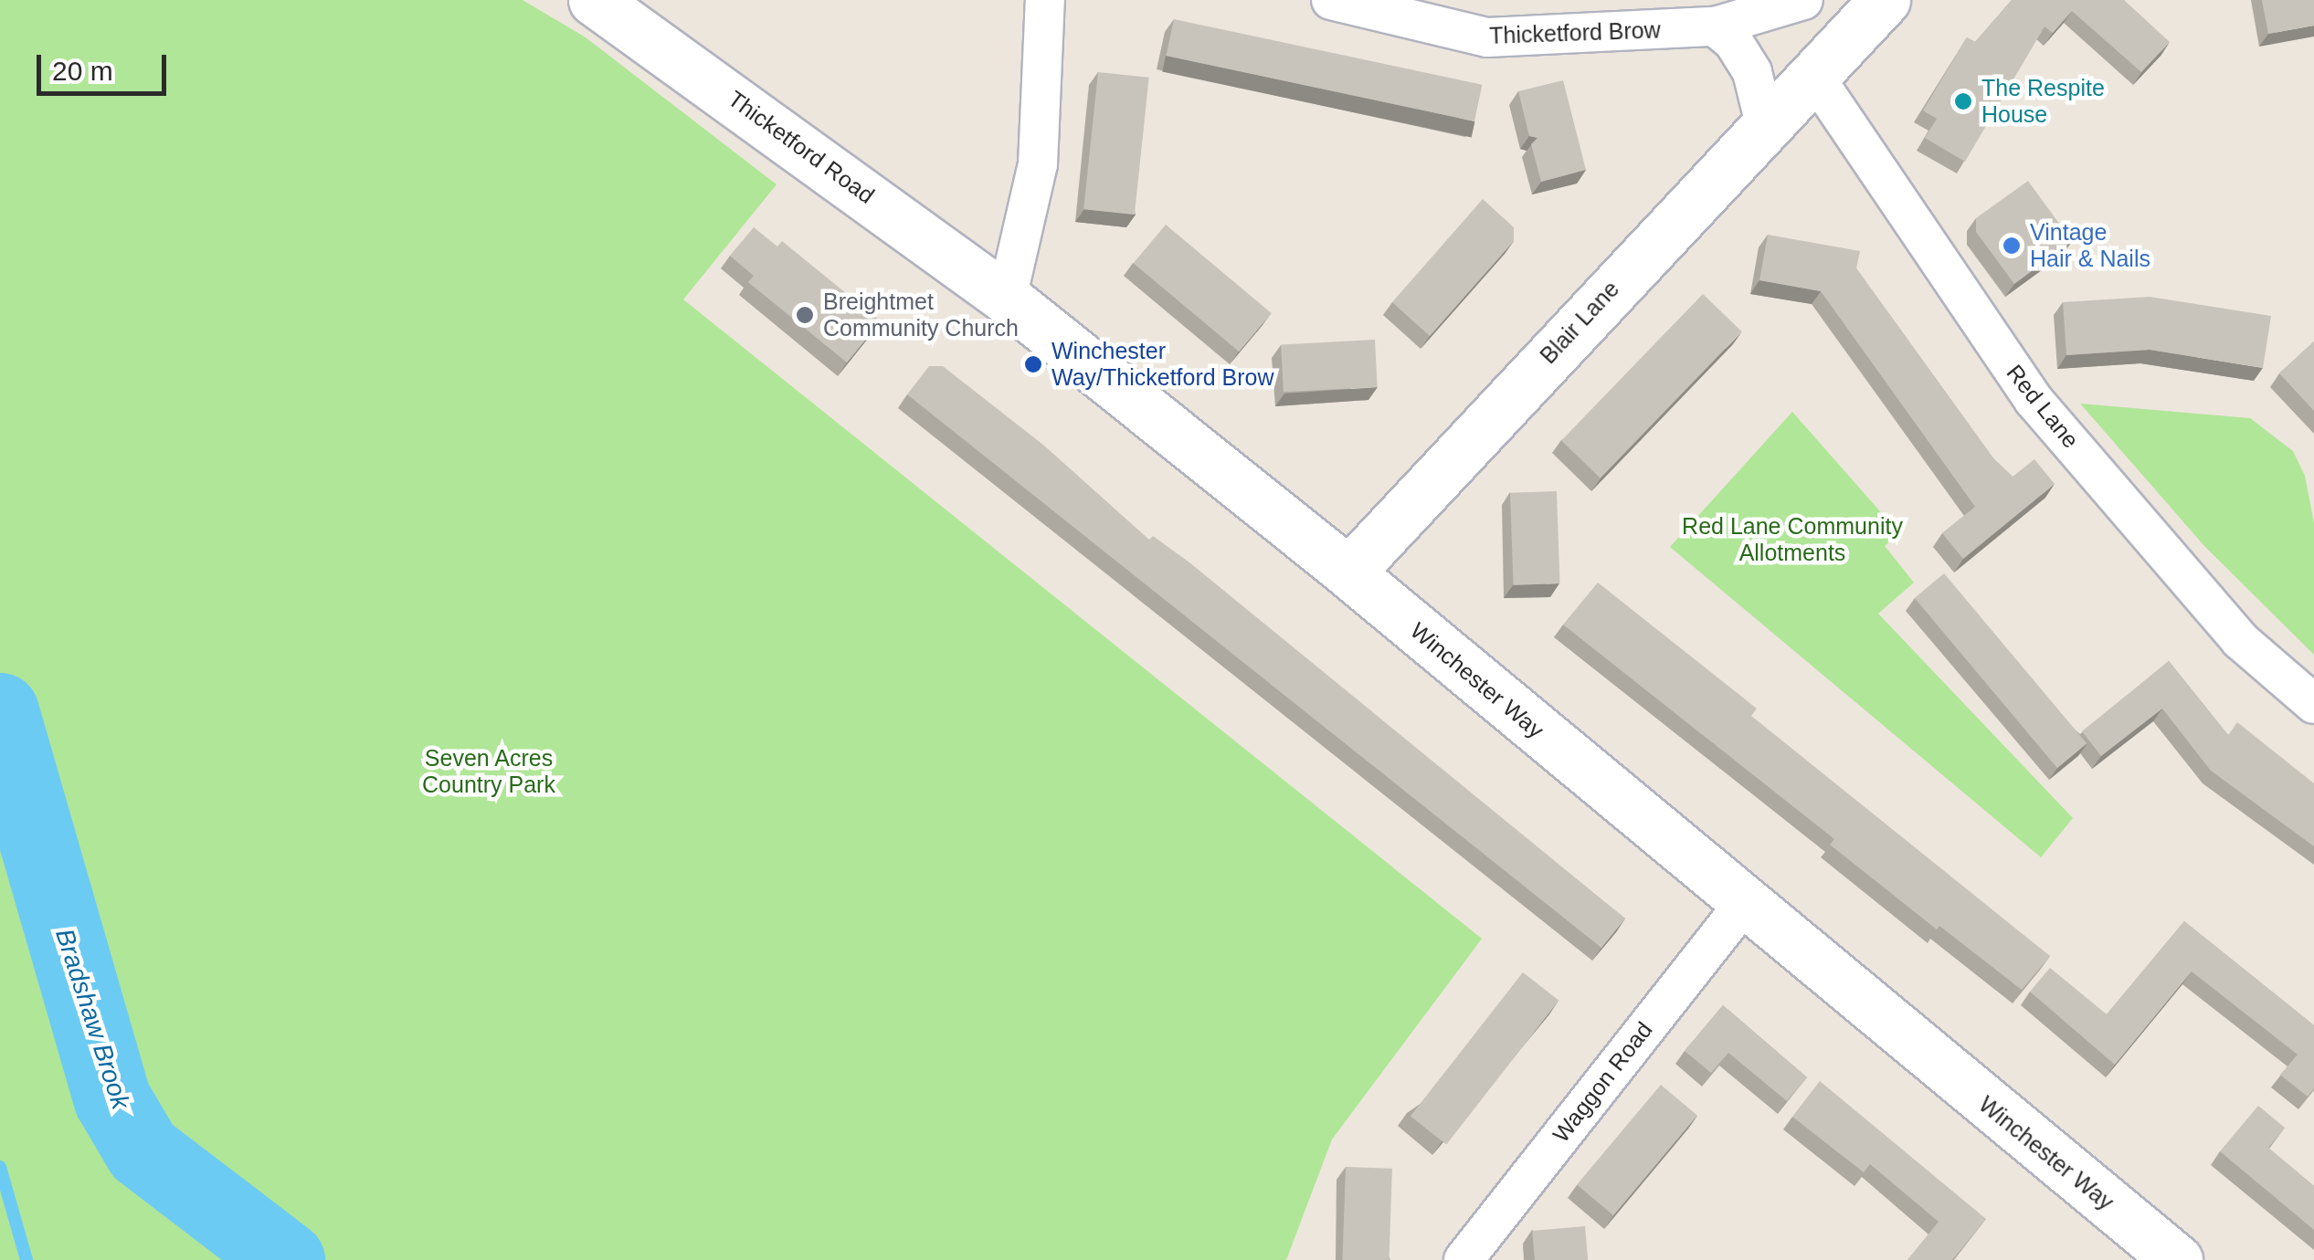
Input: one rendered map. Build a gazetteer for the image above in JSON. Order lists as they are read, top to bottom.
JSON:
{
  "streets": {
    "street": [
      "Thicketford Brow",
      "Thicketford Road",
      "Blair Lane",
      "Red Lane",
      "Winchester Way",
      "Waggon Road"
    ]
  },
  "crossings": [
    ["Thicketford Road", "Winchester Way"],
    ["Blair Lane", "Red Lane"],
    ["Blair Lane", "Winchester Way"],
    ["Winchester Way", "Waggon Road"]
  ],
  "water": ["Bradshaw Brook"],
  "parks": ["Red Lane Community Allotments", "Seven Acres Country Park"],
  "places": [
    "The Respite House",
    "Vintage Hair & Nails",
    "Breightmet Community Church",
    "Winchester Way/Thicketford Brow"
  ],
  "scale_bar": "20 m"
}
